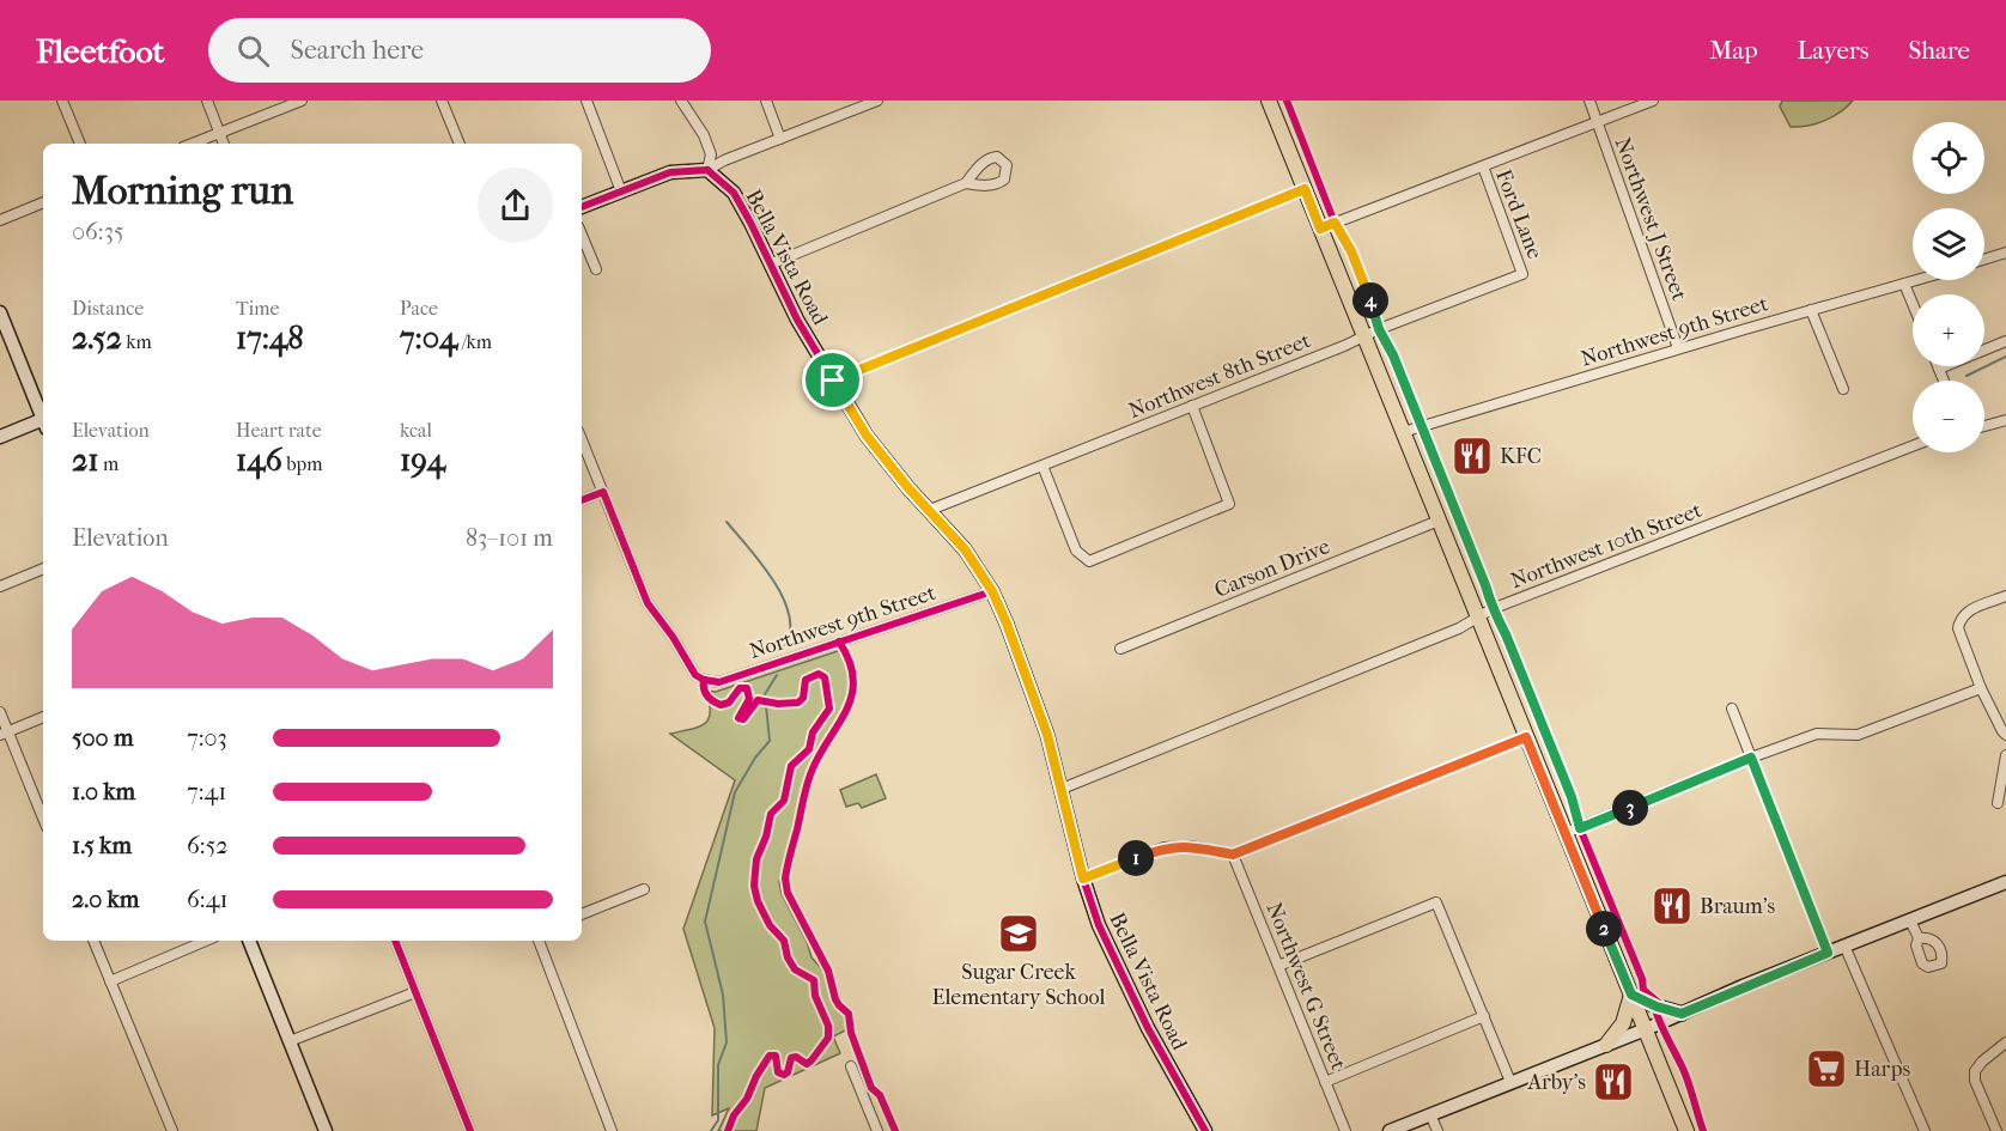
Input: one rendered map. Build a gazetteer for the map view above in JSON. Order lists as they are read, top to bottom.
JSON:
{
  "streets": {
    "street": [
      "Ford Lane",
      "Northwest J Street",
      "Bella Vista Road",
      "Northwest 9th Street",
      "Northwest 8th Street",
      "Northwest 10th Street",
      "Carson Drive",
      "Northwest G Street"
    ]
  },
  "crossings": [
    ["Ford Lane", "Northwest 8th Street"],
    ["Northwest J Street", "Northwest 9th Street"],
    ["Bella Vista Road", "Northwest 9th Street"],
    ["Bella Vista Road", "Northwest 8th Street"],
    ["Bella Vista Road", "Northwest 10th Street"]
  ],
  "places": {
    "restaurant": ["KFC", "Braum's", "Arby's"],
    "school or university": ["Sugar Creek Elementary School"],
    "supermarket": ["Harps"]
  },
  "page": {
    "header": "Fleetfoot",
    "search": "Search here",
    "nav": ["Map", "Layers", "Share"],
    "map_buttons": ["+", "−"],
    "heading": ["Morning run", "06:35"],
    "stats": [
      ["Distance", "2.52 km"],
      ["Time", "17:48"],
      ["Pace", "7:04 /km"],
      ["Elevation", "21 m"],
      ["Heart rate", "146 bpm"],
      ["kcal", "194"]
    ],
    "pins": [
      "4",
      "3",
      "1",
      "2"
    ],
    "chart": ["Elevation", "83–101 m"],
    "list": [
      {
        "name": "500 m",
        "note": "7:03"
      },
      {
        "name": "1.0 km",
        "note": "7:41"
      },
      {
        "name": "1.5 km",
        "note": "6:52"
      },
      {
        "name": "2.0 km",
        "note": "6:41"
      }
    ]
  }
}
